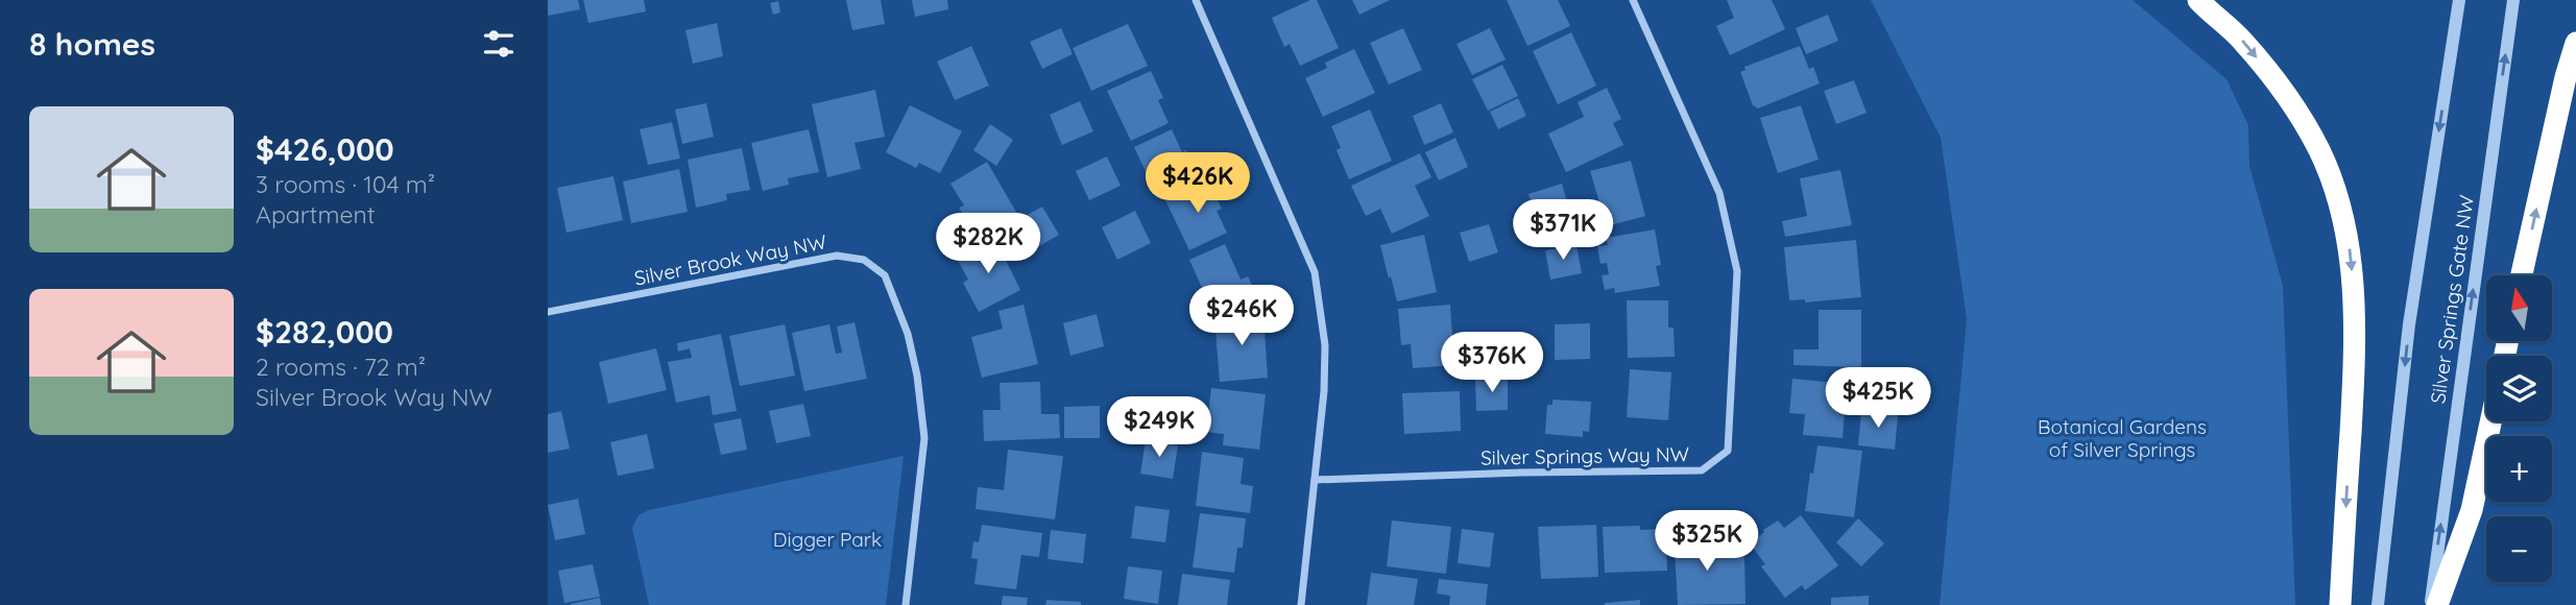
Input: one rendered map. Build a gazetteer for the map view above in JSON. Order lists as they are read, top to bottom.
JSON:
{
  "streets": {
    "street": ["Silver Brook Way NW", "Silver Springs Gate NW", "Silver Springs Way NW"]
  },
  "parks": ["Botanical Gardens of Silver Springs", "Digger Park"],
  "north": "top",
  "page": {
    "heading": "8 homes",
    "list": [
      {
        "name": "$426,000",
        "note": "3 rooms · 104 m² · Apartment"
      },
      {
        "name": "$282,000",
        "note": "2 rooms · 72 m² · Silver Brook Way NW"
      }
    ],
    "price": [
      "$426K",
      "$371K",
      "$282K",
      "$246K",
      "$376K",
      "$425K",
      "$249K",
      "$325K"
    ],
    "map_buttons": ["+", "−"]
  }
}
